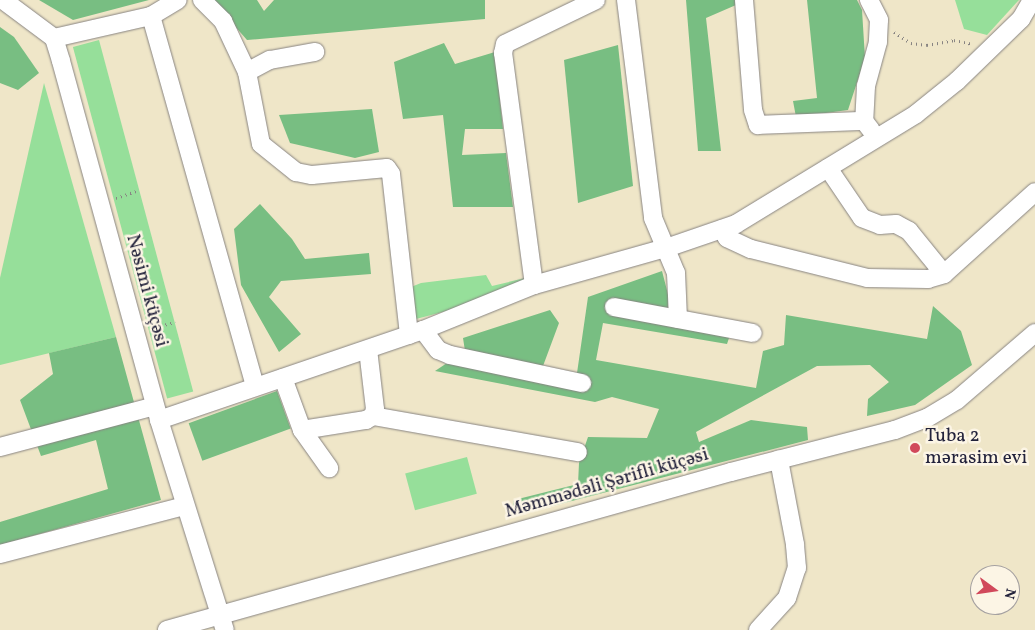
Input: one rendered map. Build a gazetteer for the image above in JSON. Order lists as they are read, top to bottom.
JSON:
{
  "streets": {
    "street": ["Nəsimi küçəsi", "Məmmədəli Şərifli küçəsi"]
  },
  "crossings": [
    ["Nəsimi küçəsi", "Məmmədəli Şərifli küçəsi"]
  ],
  "places": ["Tuba 2 mərasim evi"],
  "north": "right"
}
